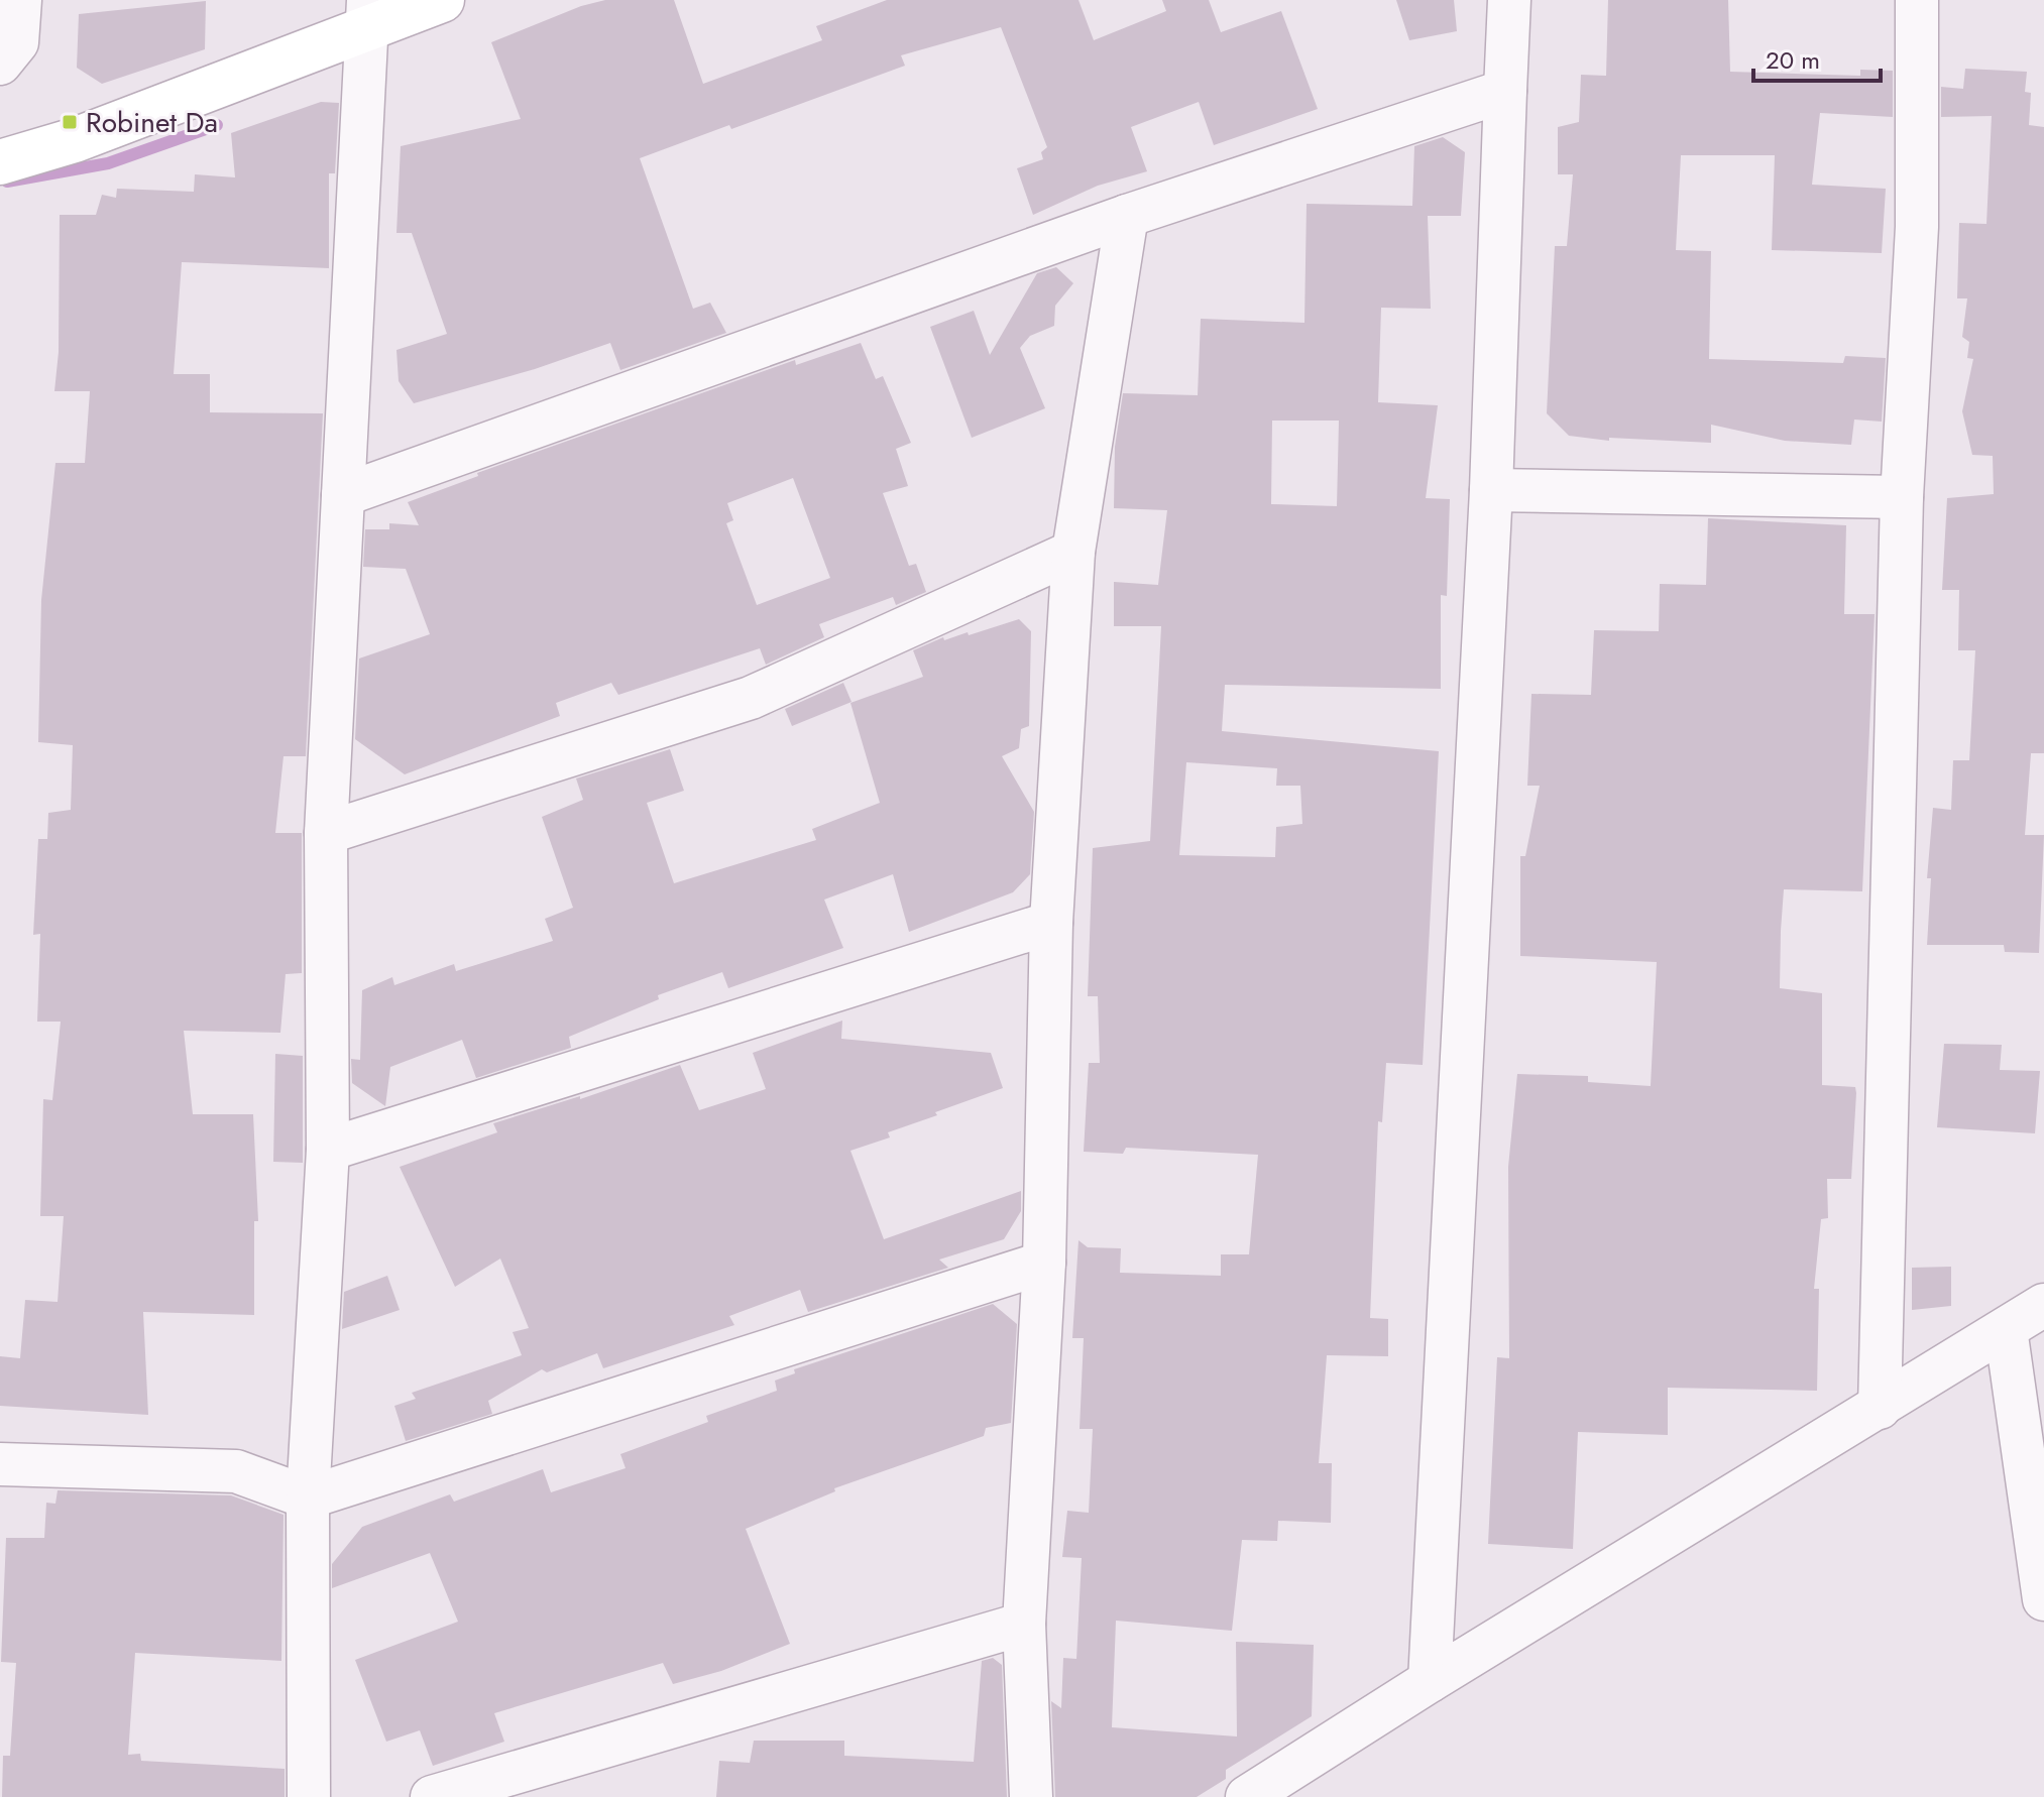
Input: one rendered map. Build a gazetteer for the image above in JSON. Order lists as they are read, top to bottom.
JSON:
{
  "places": {
    "transit": ["Robinet Da"]
  },
  "scale_bar": "20 m"
}
